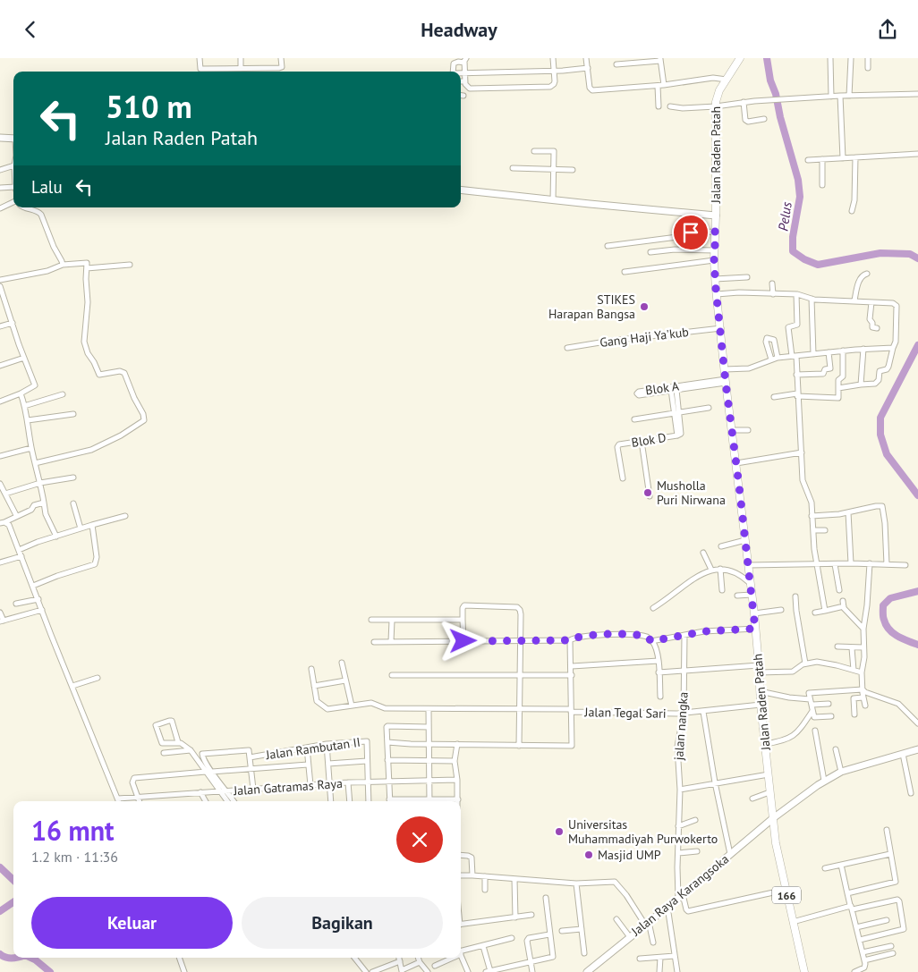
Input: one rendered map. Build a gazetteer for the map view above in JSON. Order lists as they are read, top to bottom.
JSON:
{
  "streets": {
    "main road": ["Jalan Raden Patah", "Jalan Raya Karangsoka", "166"],
    "street": [
      "Gang Haji Ya'kub",
      "Blok A",
      "Blok D",
      "Jalan Tegal Sari",
      "jalan nangka",
      "Jalan Rambutan II",
      "Jalan Gatramas Raya"
    ]
  },
  "crossings": [
    ["Jalan Raden Patah", "Gang Haji Ya'kub"],
    ["Jalan Raden Patah", "Blok A"],
    ["Jalan Raden Patah", "Jalan Tegal Sari"],
    ["Jalan Raden Patah", "Jalan Raya Karangsoka"],
    ["Jalan Raden Patah", "166"],
    ["Jalan Tegal Sari", "jalan nangka"],
    ["jalan nangka", "Jalan Raya Karangsoka"],
    ["Jalan Rambutan II", "Jalan Gatramas Raya"],
    ["Jalan Raya Karangsoka", "166"]
  ],
  "water": ["Pelus"],
  "places": [
    "STIKES Harapan Bangsa",
    "Musholla Puri Nirwana",
    "Universitas Muhammadiyah Purwokerto",
    "Masjid UMP"
  ],
  "page": {
    "header": "Headway",
    "turn": ["510 m", "Jalan Raden Patah"],
    "then": "Lalu",
    "heading": ["16 mnt", "1.2 km · 11:36"],
    "buttons": ["Keluar", "Bagikan"]
  }
}
